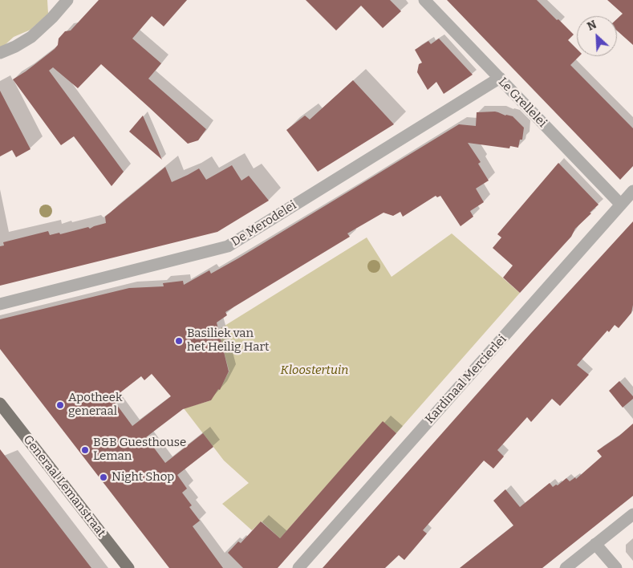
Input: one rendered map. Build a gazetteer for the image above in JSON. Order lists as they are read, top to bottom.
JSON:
{
  "streets": {
    "main road": ["Generaal Lemanstraat"],
    "street": ["Le Grellelei", "De Merodelei", "Kardinaal Mercierlei"]
  },
  "crossings": [
    ["Le Grellelei", "De Merodelei"],
    ["Le Grellelei", "Kardinaal Mercierlei"]
  ],
  "parks": ["Kloostertuin"],
  "places": [
    "Basiliek van het Heilig Hart",
    "Apotheek generaal",
    "B&B Guesthouse Leman",
    "Night Shop"
  ],
  "north": "top left"
}
